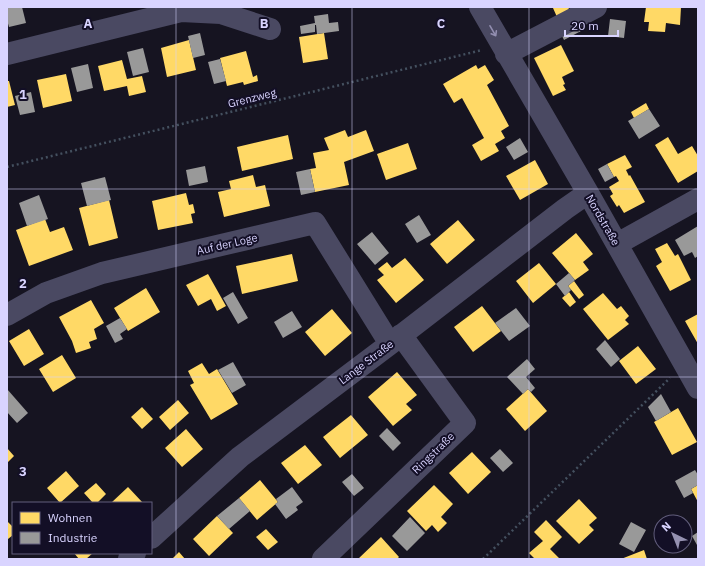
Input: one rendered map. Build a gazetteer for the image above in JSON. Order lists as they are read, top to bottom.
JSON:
{
  "streets": {
    "street": [
      "Nordstraße",
      "Auf der Loge",
      "Lange Straße",
      "Ringstraße"
    ],
    "path": ["Grenzweg"]
  },
  "crossings": [
    ["Grenzweg", "Nordstraße"],
    ["Nordstraße", "Lange Straße"],
    ["Auf der Loge", "Lange Straße"],
    ["Auf der Loge", "Ringstraße"],
    ["Lange Straße", "Ringstraße"]
  ],
  "legend": ["Wohnen", "Industrie"],
  "scale_bar": "20 m",
  "north": "top left",
  "grid": {
    "columns": ["A", "B", "C"],
    "rows": ["1", "2", "3"]
  }
}
